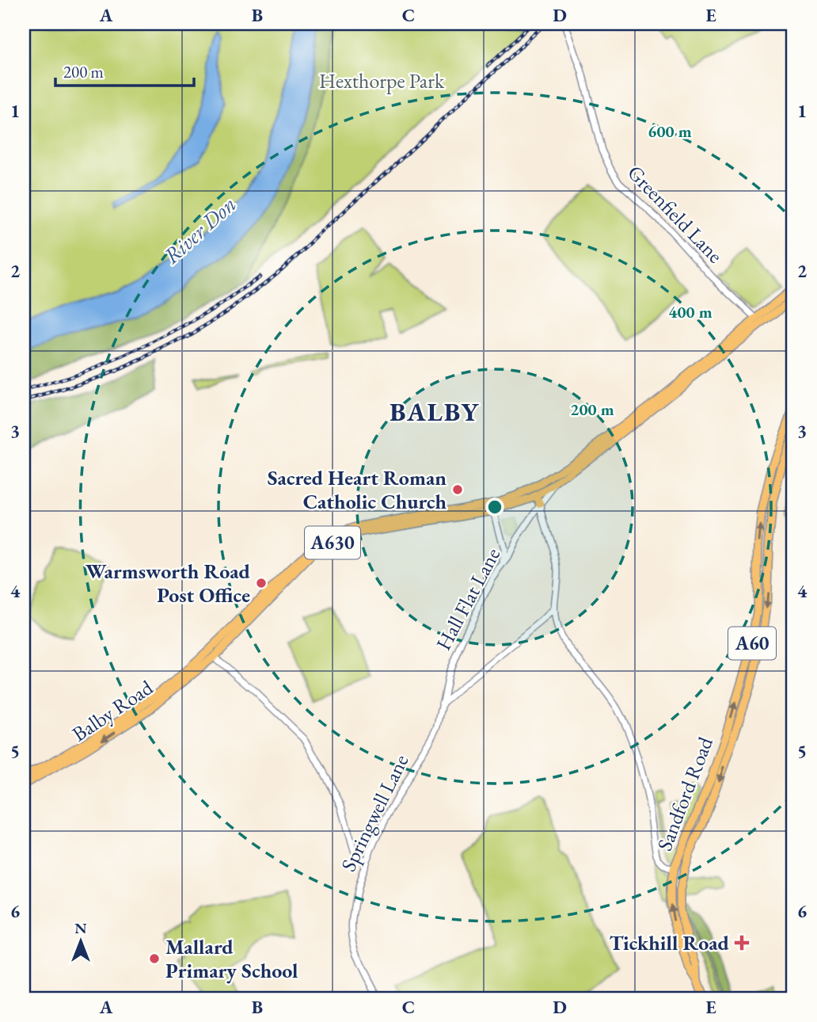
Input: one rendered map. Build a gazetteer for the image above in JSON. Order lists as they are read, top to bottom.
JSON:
{
  "streets": {
    "main road": [
      "A630",
      "A60",
      "Balby Road",
      "Sandford Road"
    ],
    "street": ["Greenfield Lane", "Hall Flat Lane", "Springwell Lane"]
  },
  "crossings": [
    ["Greenfield Lane", "A630"],
    ["A630", "Hall Flat Lane"],
    ["A630", "Balby Road"],
    ["Hall Flat Lane", "Springwell Lane"],
    ["A60", "Sandford Road"]
  ],
  "districts": ["BALBY"],
  "water": ["River Don"],
  "parks": ["Hexthorpe Park"],
  "places": {
    "other": ["Sacred Heart Roman Catholic Church", "Warmsworth Road Post Office", "Mallard Primary School"],
    "health": ["Tickhill Road"]
  },
  "scale_bar": "200 m",
  "north": "top",
  "grid": {
    "columns": [
      "A",
      "B",
      "C",
      "D",
      "E"
    ],
    "rows": [
      "1",
      "2",
      "3",
      "4",
      "5",
      "6"
    ]
  },
  "rings": ["600 m", "400 m", "200 m"]
}
